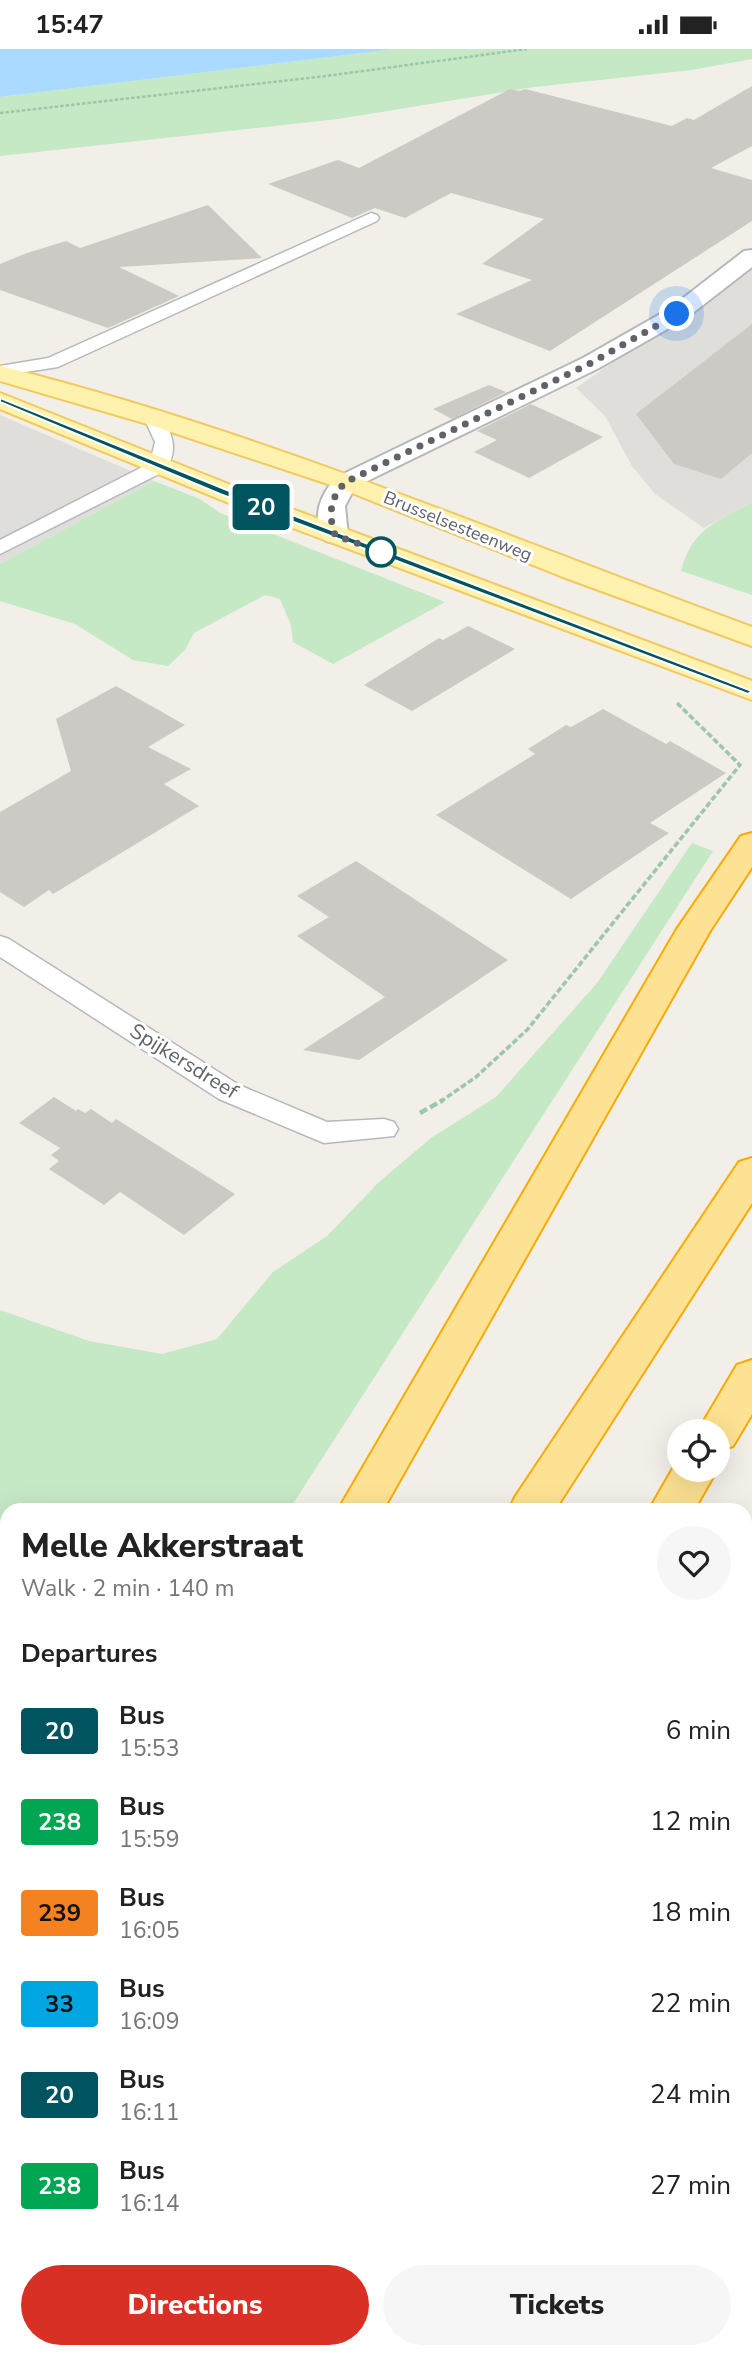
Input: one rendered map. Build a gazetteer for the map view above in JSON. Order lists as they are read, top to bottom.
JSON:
{
  "streets": {
    "lane": ["Spijkersdreef"]
  },
  "lines": ["bus line 20"],
  "page": {
    "status": "15:47",
    "on_map": "20",
    "heading": [
      ["Melle Akkerstraat", "Walk · 2 min · 140 m"],
      "Departures"
    ],
    "list": [
      {
        "mark": "20",
        "name": "Bus",
        "note": "15:53",
        "value": "6 min"
      },
      {
        "mark": "238",
        "name": "Bus",
        "note": "15:59",
        "value": "12 min"
      },
      {
        "mark": "239",
        "name": "Bus",
        "note": "16:05",
        "value": "18 min"
      },
      {
        "mark": "33",
        "name": "Bus",
        "note": "16:09",
        "value": "22 min"
      },
      {
        "mark": "20",
        "name": "Bus",
        "note": "16:11",
        "value": "24 min"
      },
      {
        "mark": "238",
        "name": "Bus",
        "note": "16:14",
        "value": "27 min"
      }
    ],
    "buttons": ["Directions", "Tickets"]
  }
}
